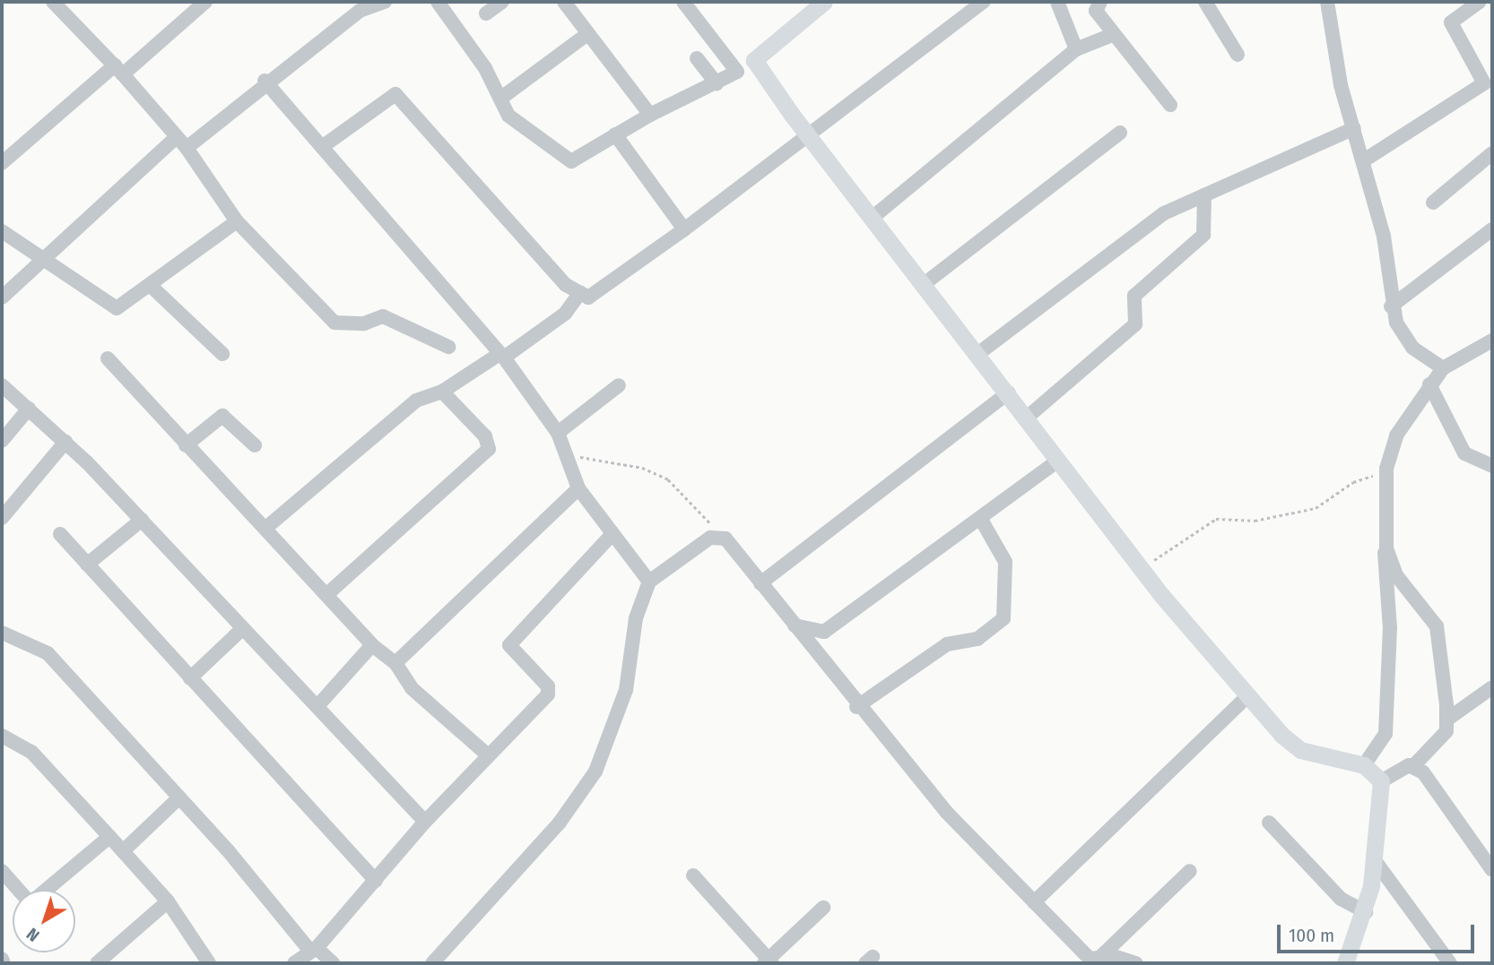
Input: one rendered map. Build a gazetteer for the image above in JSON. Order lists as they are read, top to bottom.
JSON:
{
  "scale_bar": "100 m",
  "north": "bottom left"
}
